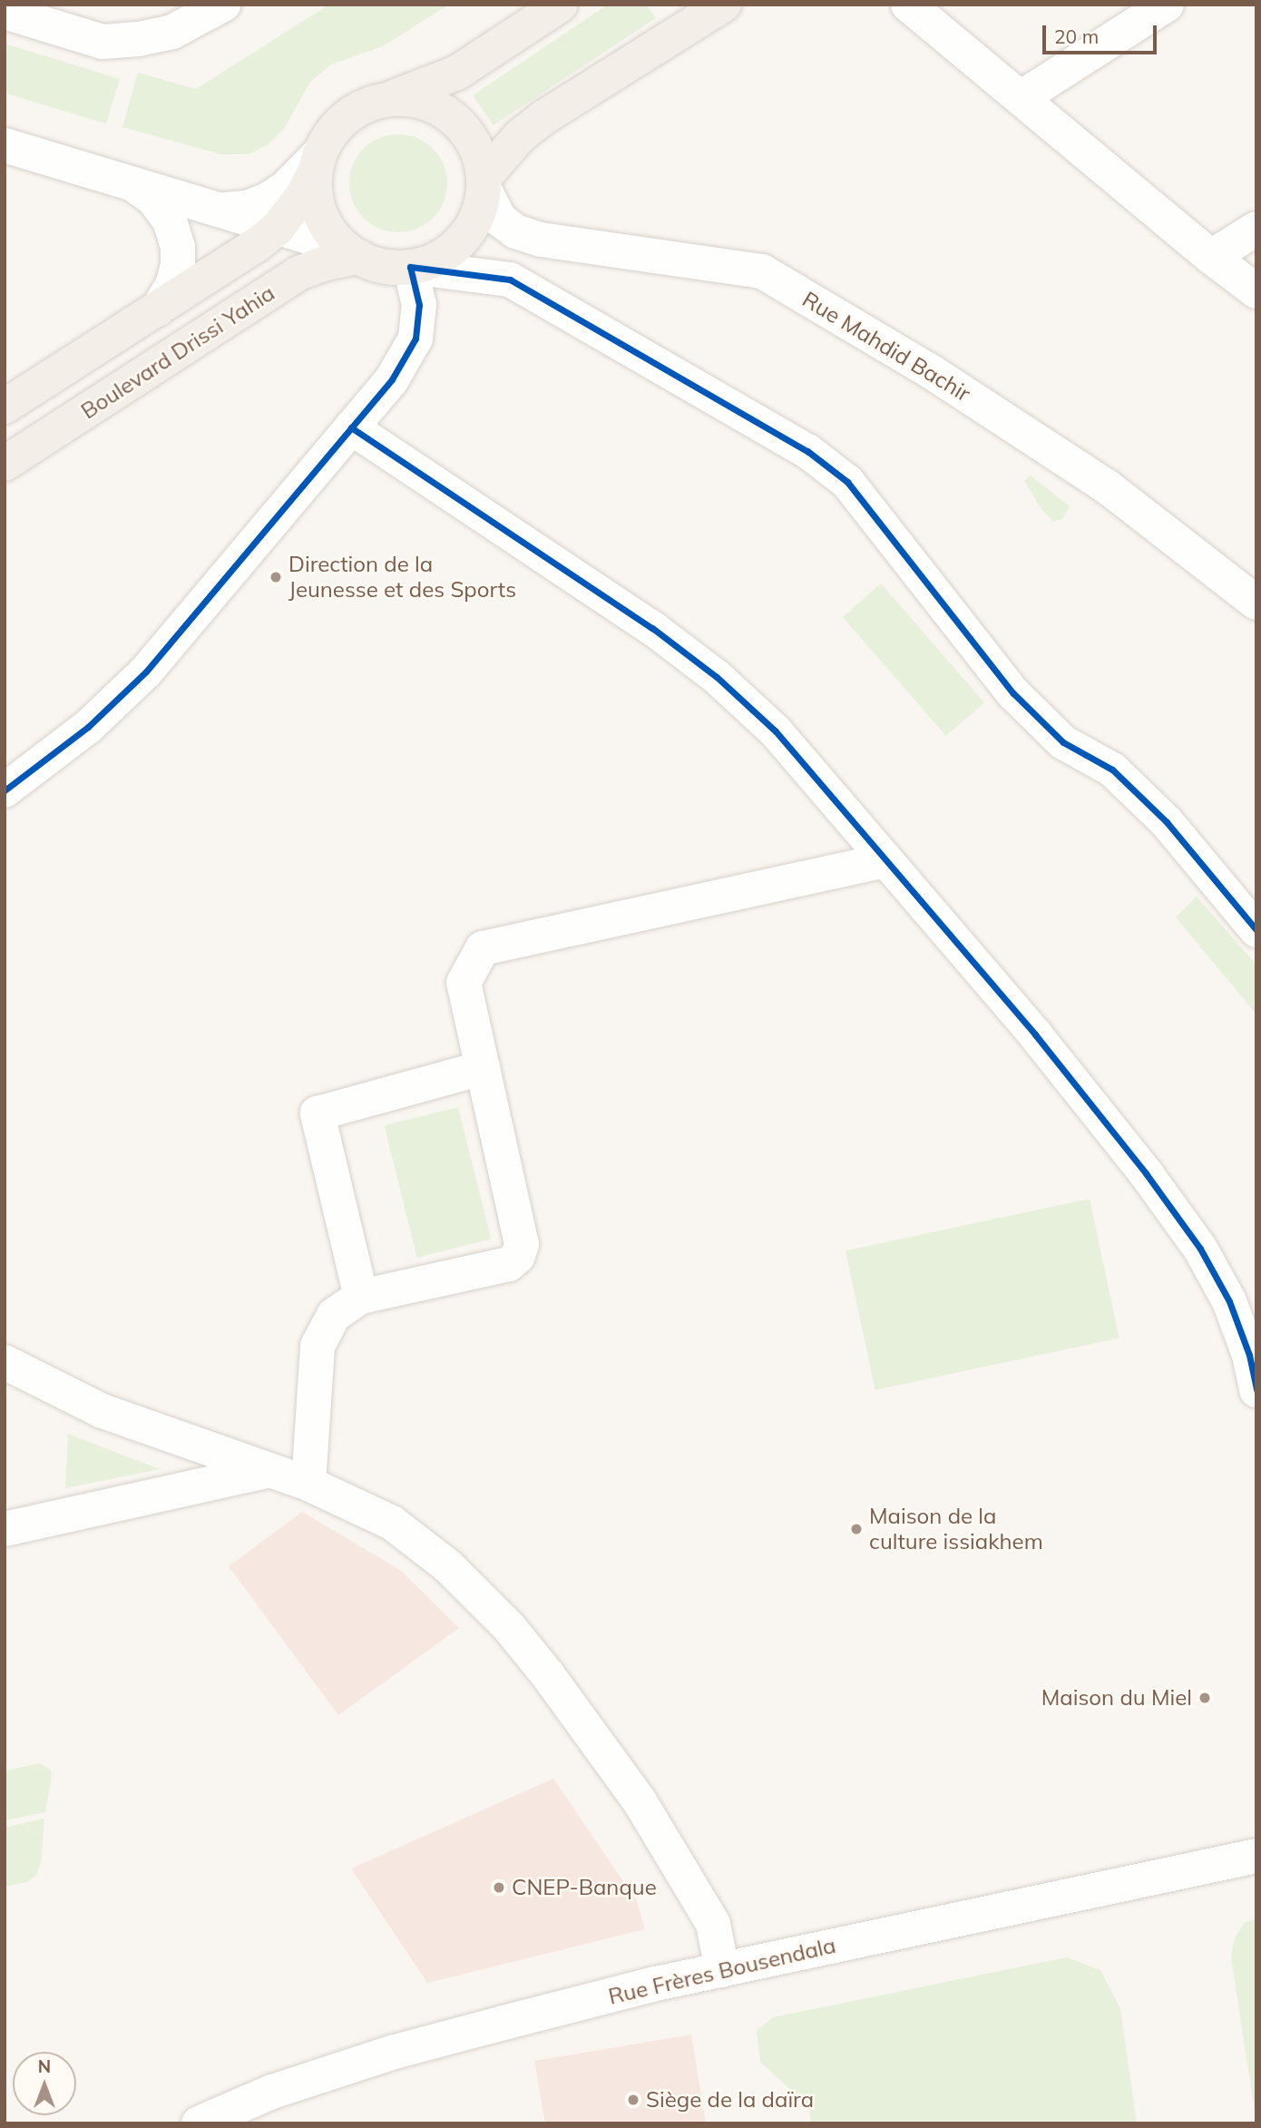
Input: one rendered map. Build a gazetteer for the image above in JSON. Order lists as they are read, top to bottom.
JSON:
{
  "streets": {
    "main road": ["Boulevard Drissi Yahia"],
    "street": ["Rue Mahdid Bachir", "Rue Frères Bousendala"]
  },
  "crossings": [
    ["Rue Mahdid Bachir", "Boulevard Drissi Yahia"]
  ],
  "places": [
    "Direction de la Jeunesse et des Sports",
    "Maison de la culture issiakhem",
    "Maison du Miel",
    "CNEP-Banque",
    "Siège de la daïra"
  ],
  "scale_bar": "20 m",
  "north": "top"
}
